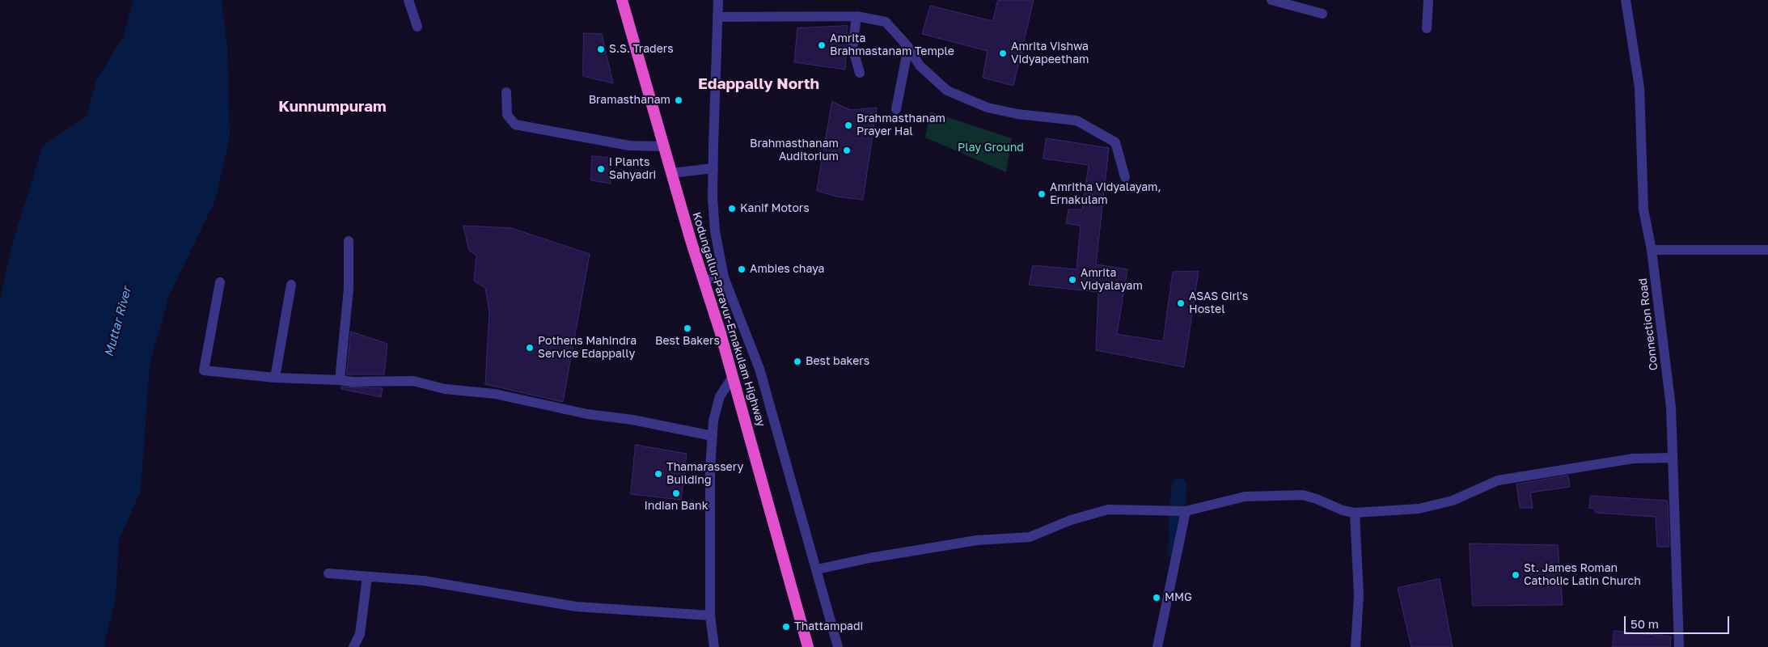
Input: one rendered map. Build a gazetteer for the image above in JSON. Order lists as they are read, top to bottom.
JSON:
{
  "streets": {
    "highway": ["Kodungallur-Paravur-Ernakulam Highway"],
    "street": ["Connection Road"]
  },
  "districts": ["Edappally North", "Kunnumpuram"],
  "water": ["Muttar River"],
  "parks": ["Play Ground"],
  "places": [
    "Amrita Brahmastanam Temple",
    "S.S. Traders",
    "Amrita Vishwa Vidyapeetham",
    "Bramasthanam",
    "Brahmasthanam Prayer Hal",
    "Brahmasthanam Auditorium",
    "i Plants Sahyadri",
    "Amritha Vidyalayam, Ernakulam",
    "Kanif Motors",
    "Ambies chaya",
    "Amrita Vidyalayam",
    "ASAS Girl's Hostel",
    "Best Bakers",
    "Pothens Mahindra Service Edappally",
    "Best bakers",
    "Thamarassery Building",
    "Indian Bank",
    "St. James Roman Catholic Latin Church",
    "MMG",
    "Thattampadi"
  ],
  "scale_bar": "50 m"
}
